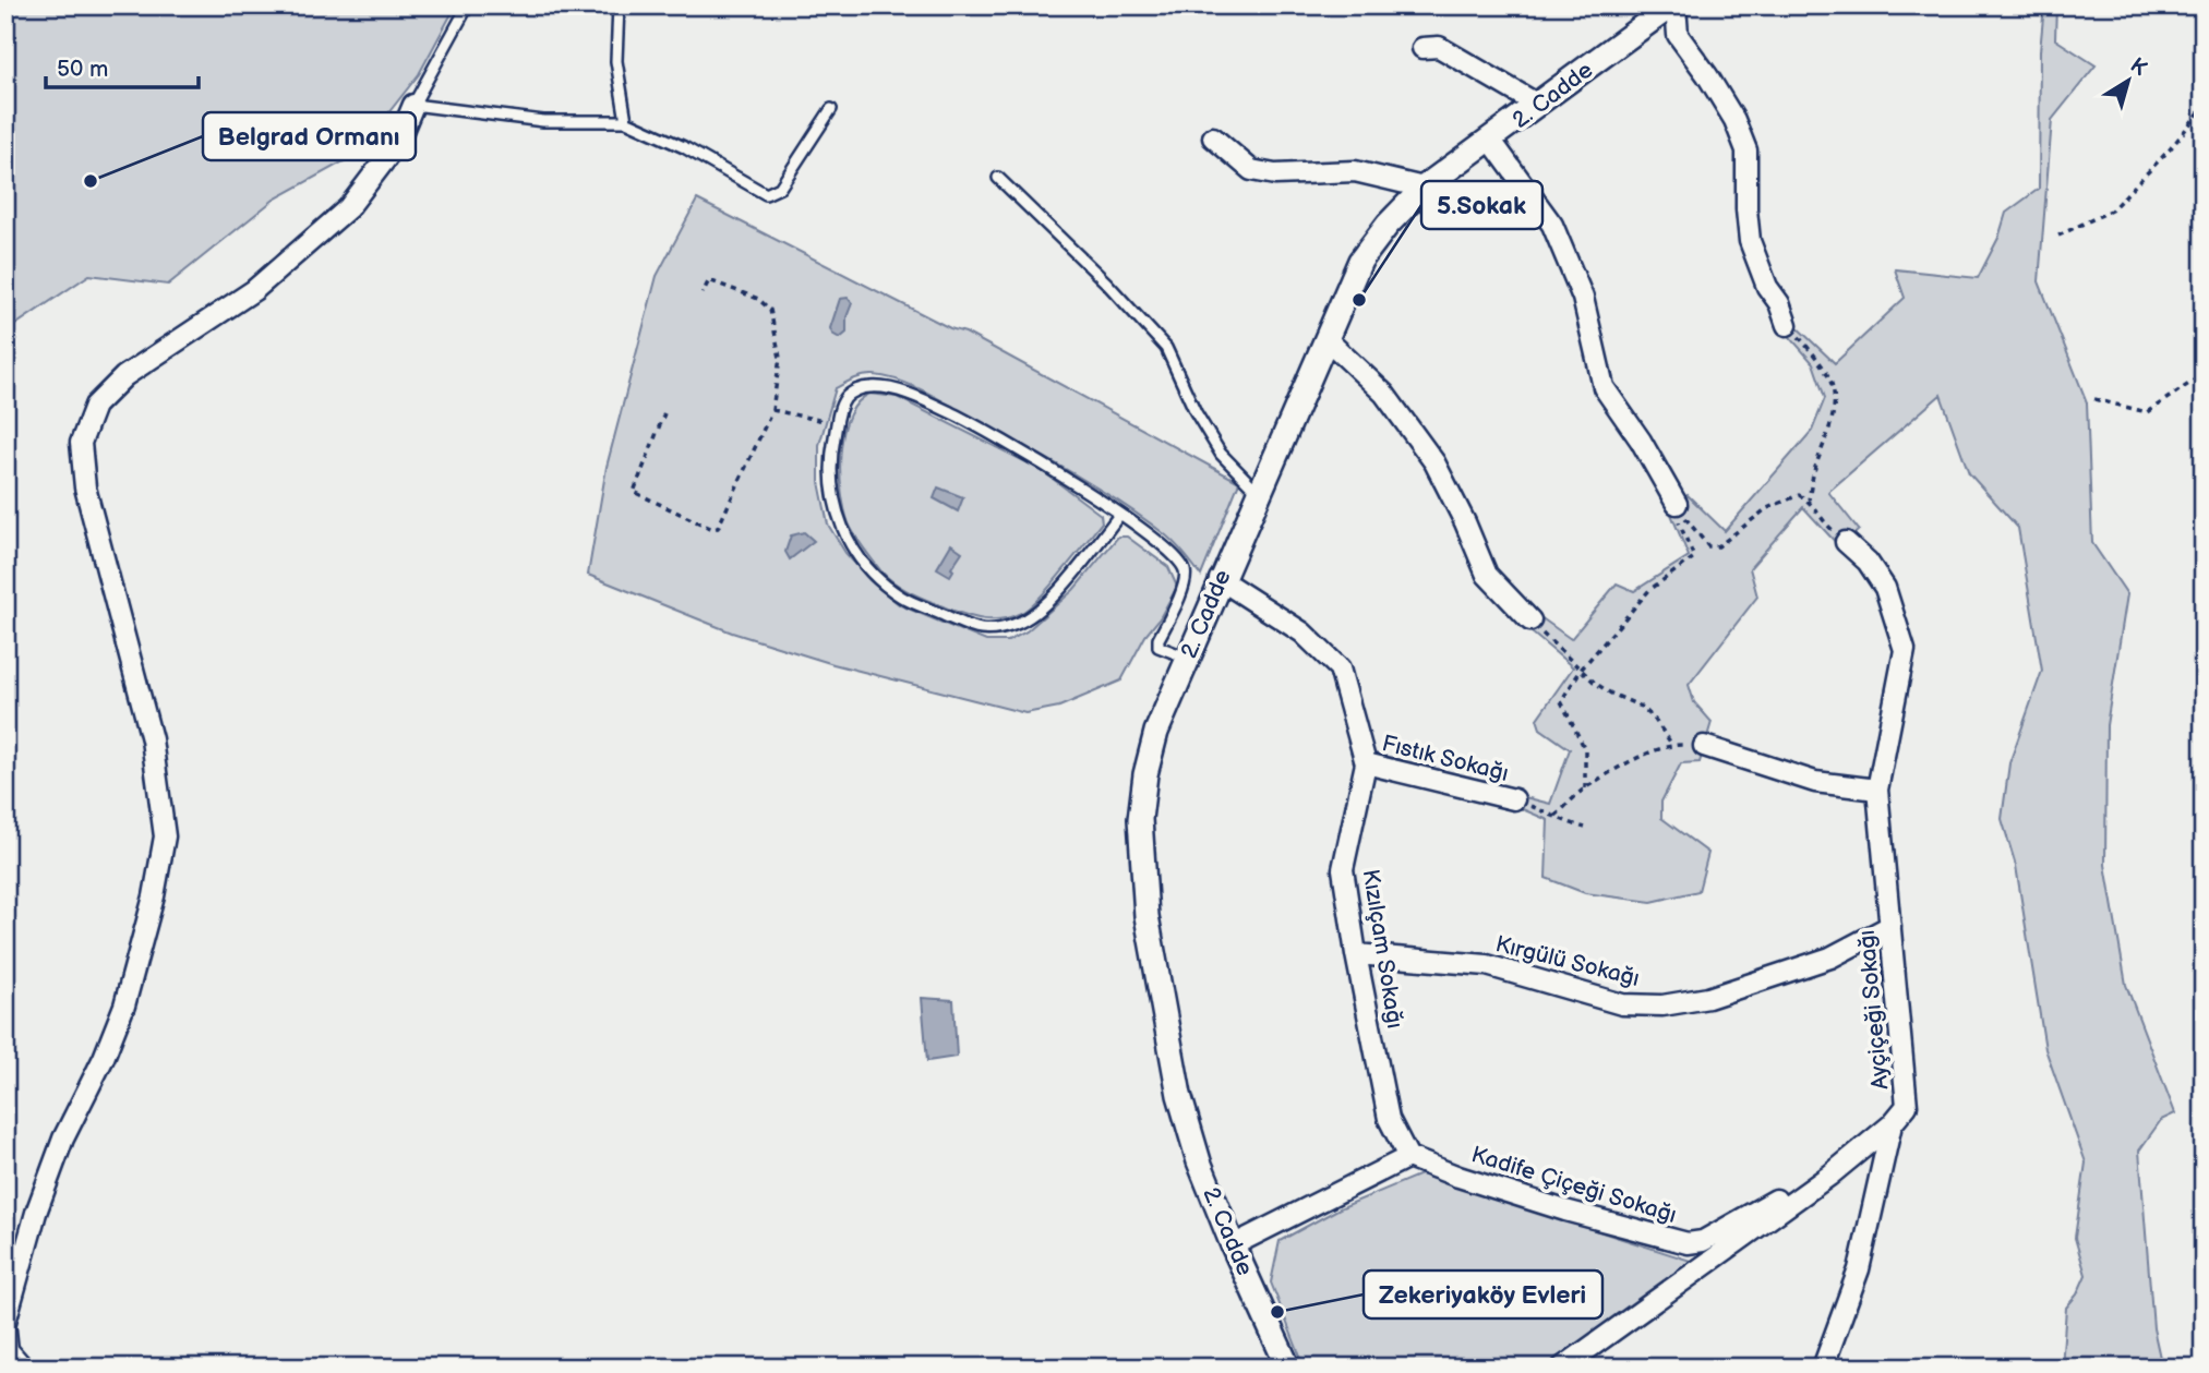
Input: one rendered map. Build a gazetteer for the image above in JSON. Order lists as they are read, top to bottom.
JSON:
{
  "streets": {
    "street": [
      "2. Cadde",
      "Fıstık Sokağı",
      "Kızılçam Sokağı",
      "Kırgülü Sokağı",
      "Ayçiçeği Sokağı",
      "Kadife Çiçeği Sokağı"
    ]
  },
  "crossings": [
    ["2. Cadde", "Kızılçam Sokağı"],
    ["Fıstık Sokağı", "Kızılçam Sokağı"],
    ["Kızılçam Sokağı", "Kırgülü Sokağı"],
    ["Kızılçam Sokağı", "Kadife Çiçeği Sokağı"],
    ["Kırgülü Sokağı", "Ayçiçeği Sokağı"],
    ["Ayçiçeği Sokağı", "Kadife Çiçeği Sokağı"]
  ],
  "places": ["Belgrad Ormanı", "5.Sokak", "Zekeriyaköy Evleri"],
  "scale_bar": "50 m",
  "north": "top right"
}
